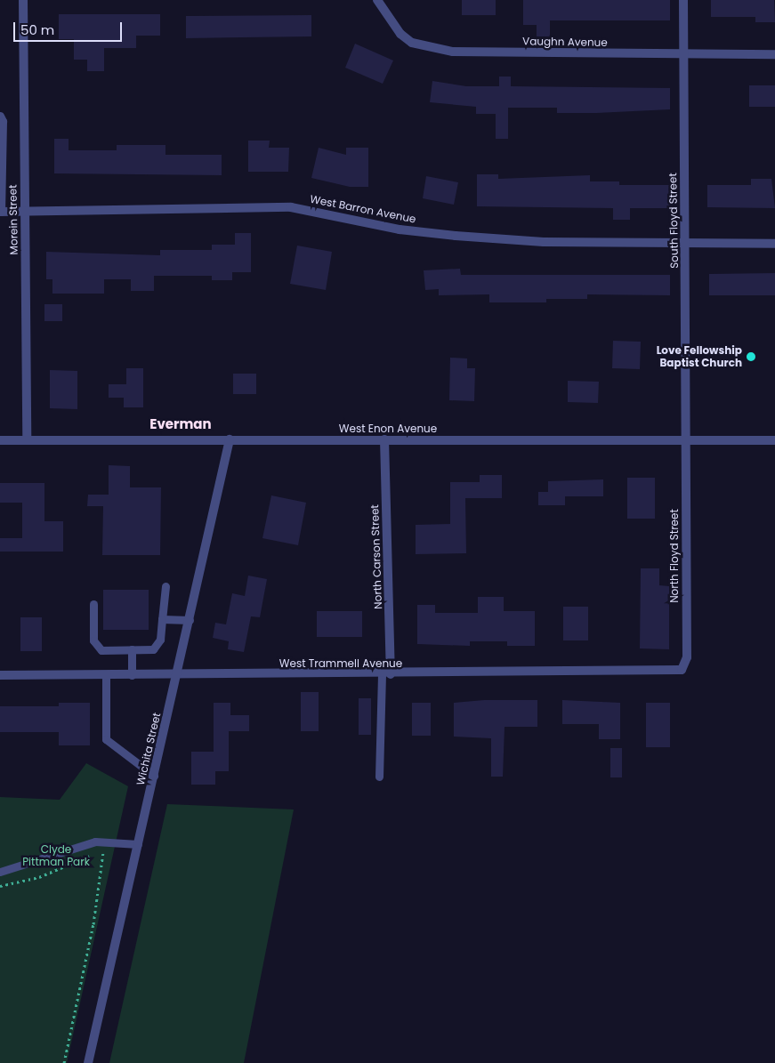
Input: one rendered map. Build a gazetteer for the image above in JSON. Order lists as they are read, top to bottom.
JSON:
{
  "streets": {
    "street": [
      "Vaughn Avenue",
      "West Barron Avenue",
      "Morein Street",
      "South Floyd Street",
      "West Enon Avenue",
      "North Floyd Street",
      "North Carson Street",
      "West Trammell Avenue",
      "Wichita Street"
    ]
  },
  "crossings": [
    ["Vaughn Avenue", "South Floyd Street"],
    ["West Barron Avenue", "Morein Street"],
    ["West Barron Avenue", "South Floyd Street"],
    ["Morein Street", "West Enon Avenue"],
    ["South Floyd Street", "West Enon Avenue"],
    ["South Floyd Street", "North Floyd Street"],
    ["West Enon Avenue", "North Floyd Street"],
    ["West Enon Avenue", "North Carson Street"],
    ["West Enon Avenue", "Wichita Street"],
    ["North Floyd Street", "West Trammell Avenue"],
    ["North Carson Street", "West Trammell Avenue"],
    ["West Trammell Avenue", "Wichita Street"]
  ],
  "districts": ["Everman"],
  "parks": ["Clyde Pittman Park"],
  "places": ["Love Fellowship Baptist Church"],
  "scale_bar": "50 m"
}
